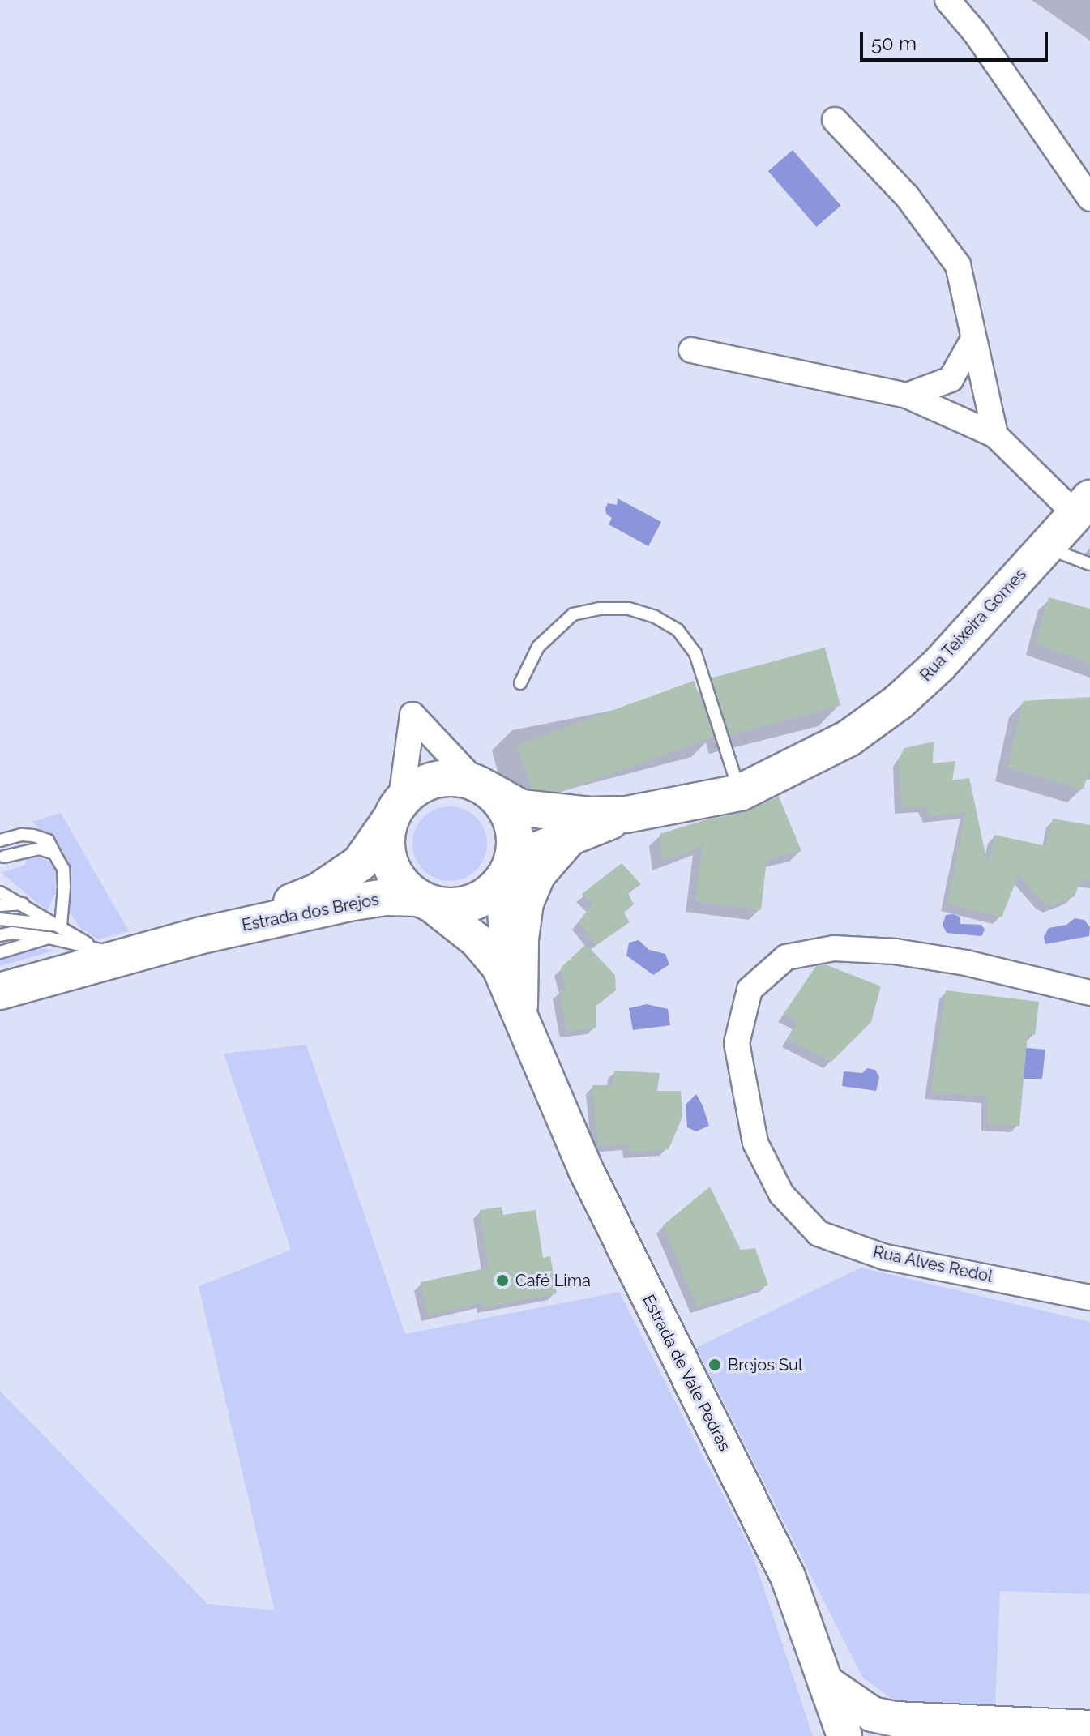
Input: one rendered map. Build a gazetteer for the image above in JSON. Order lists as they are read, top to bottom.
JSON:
{
  "streets": {
    "main road": ["Rua Teixeira Gomes", "Estrada dos Brejos", "Estrada de Vale Pedras"],
    "street": ["Rua Alves Redol"]
  },
  "crossings": [
    ["Rua Teixeira Gomes", "Estrada dos Brejos"],
    ["Rua Teixeira Gomes", "Estrada de Vale Pedras"],
    ["Estrada dos Brejos", "Estrada de Vale Pedras"]
  ],
  "places": ["Café Lima", "Brejos Sul"],
  "scale_bar": "50 m"
}
